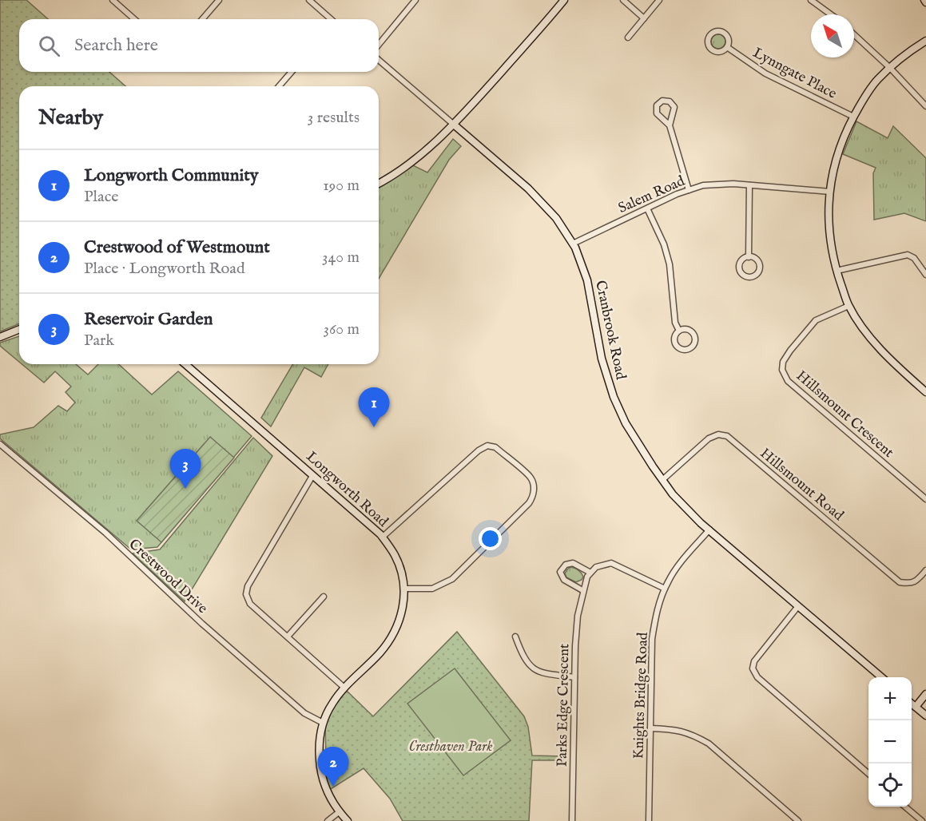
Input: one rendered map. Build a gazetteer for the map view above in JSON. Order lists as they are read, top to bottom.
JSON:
{
  "streets": {
    "street": [
      "Lynngate Place",
      "Salem Road",
      "Cranbrook Road",
      "Hillsmount Crescent",
      "Hillsmount Road",
      "Longworth Road",
      "Crestwood Drive",
      "Knights Bridge Road",
      "Parks Edge Crescent"
    ]
  },
  "crossings": [
    ["Salem Road", "Cranbrook Road"],
    ["Cranbrook Road", "Hillsmount Road"],
    ["Cranbrook Road", "Knights Bridge Road"],
    ["Longworth Road", "Crestwood Drive"]
  ],
  "parks": ["Cresthaven Park"],
  "north": "top left",
  "page": {
    "search": "Search here",
    "heading": ["Nearby", "3 results"],
    "list": [
      {
        "mark": "1",
        "name": "Longworth Community",
        "note": "Place",
        "value": "190 m"
      },
      {
        "mark": "2",
        "name": "Crestwood of Westmount",
        "note": "Place · Longworth Road",
        "value": "340 m"
      },
      {
        "mark": "3",
        "name": "Reservoir Garden",
        "note": "Park",
        "value": "360 m"
      }
    ],
    "pins": ["1", "3", "2"],
    "map_buttons": ["+", "−"]
  }
}
